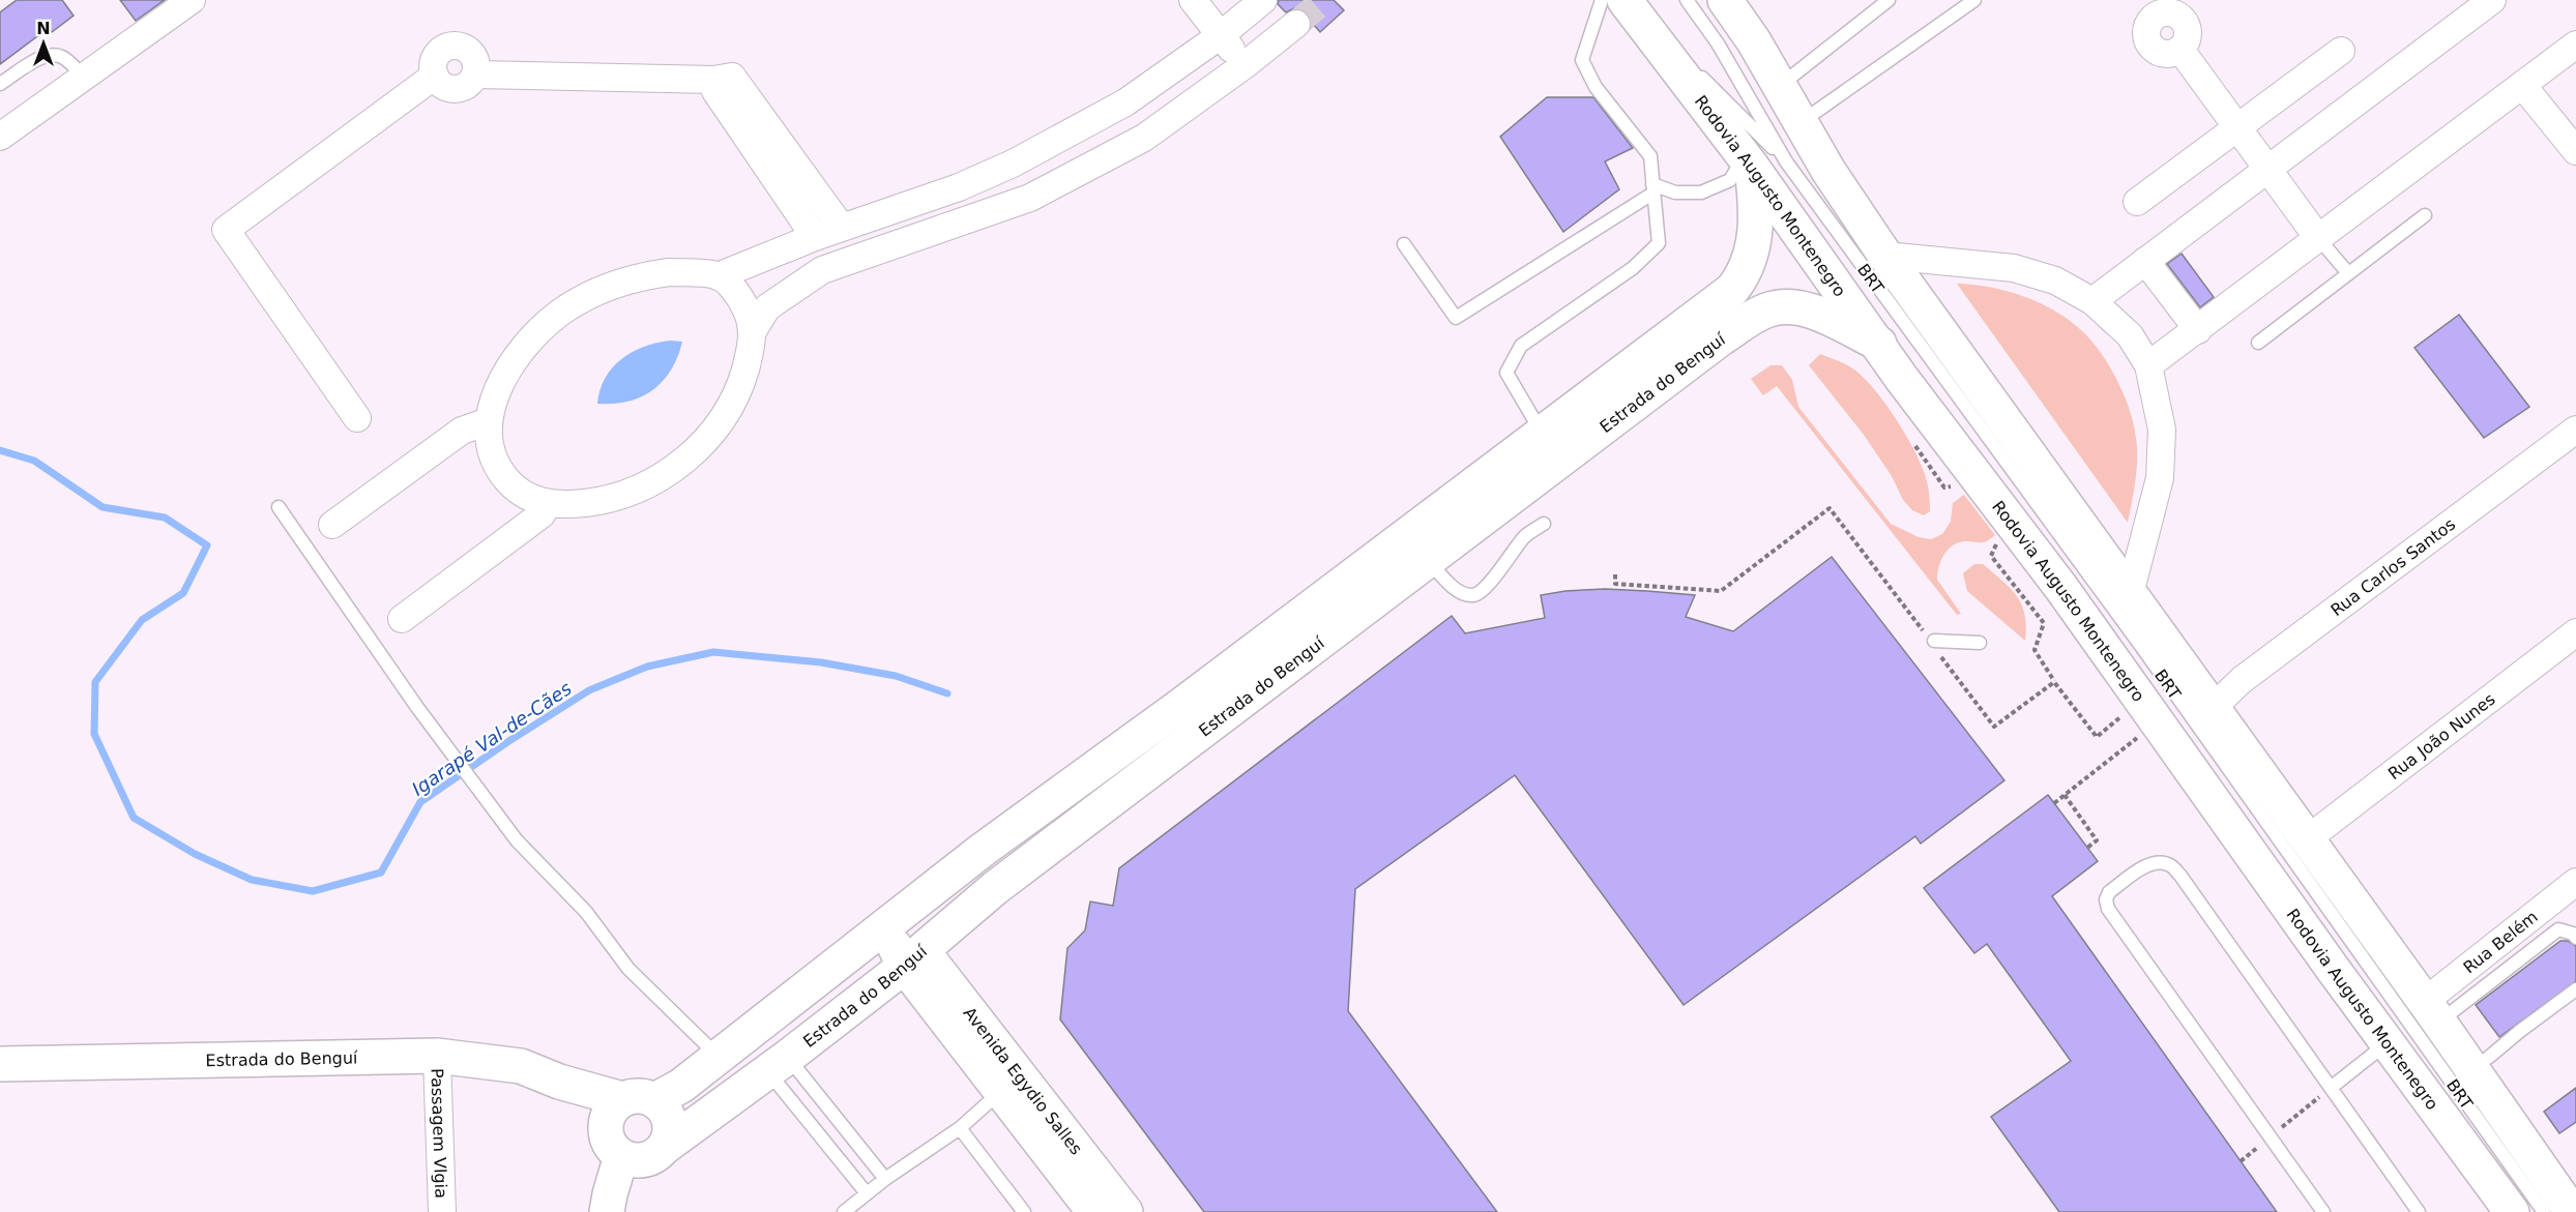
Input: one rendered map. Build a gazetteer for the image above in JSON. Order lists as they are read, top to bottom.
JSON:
{
  "streets": {
    "street": [
      "Rodovia Augusto Montenegro",
      "Estrada do Benguí",
      "Rua Carlos Santos",
      "Rua João Nunes",
      "Rua Belém",
      "Avenida Egydio Salles",
      "Passagem Vlgia"
    ],
    "lane": ["BRT"]
  },
  "crossings": [
    ["Rodovia Augusto Montenegro", "Estrada do Benguí"],
    ["Estrada do Benguí", "Avenida Egydio Salles"],
    ["Estrada do Benguí", "Passagem Vlgia"]
  ],
  "water": ["Igarapé Val-de-Cães"],
  "north": "top"
}
